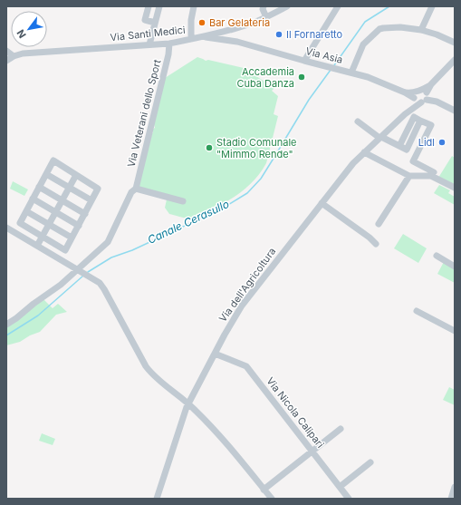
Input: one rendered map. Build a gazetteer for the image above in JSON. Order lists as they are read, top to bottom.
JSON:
{
  "streets": {
    "street": [
      "Via Santi Medici",
      "Via Asia",
      "Via Veterani dello Sport",
      "Via dell'Agricoltura",
      "Via Nicola Calipari"
    ]
  },
  "crossings": [
    ["Via Santi Medici", "Via Asia"],
    ["Via Santi Medici", "Via Veterani dello Sport"],
    ["Via Asia", "Via dell'Agricoltura"],
    ["Via dell'Agricoltura", "Via Nicola Calipari"]
  ],
  "water": ["Canale Cerasullo"],
  "places": [
    "Bar Gelateria",
    "Il Fornaretto",
    "Accademia Cuba Danza",
    "Lidl",
    "Stadio Comunale \"Mimmo Rende\""
  ],
  "north": "bottom left"
}
